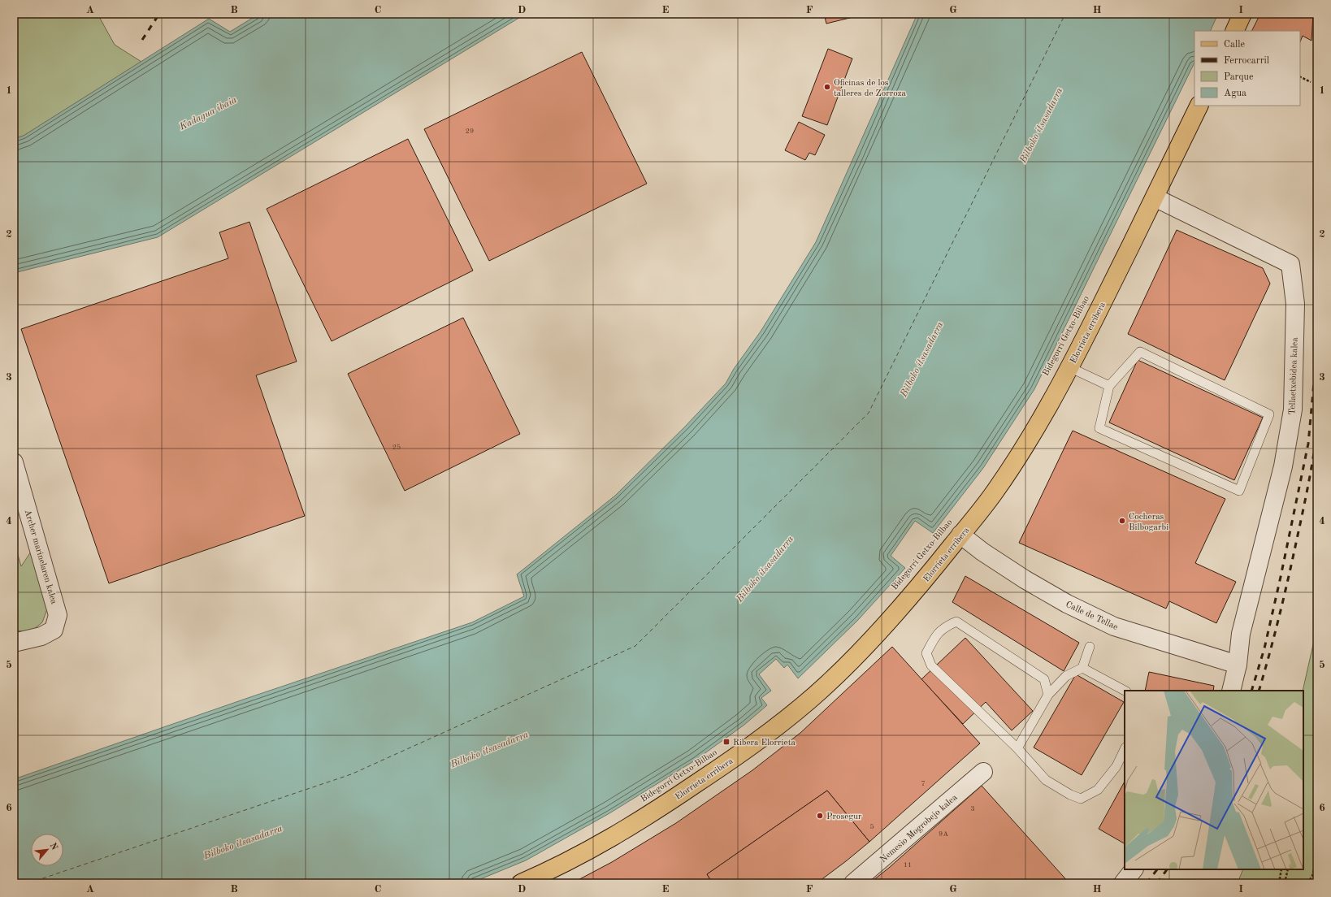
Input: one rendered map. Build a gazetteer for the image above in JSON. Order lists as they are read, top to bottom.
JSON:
{
  "streets": {
    "main road": ["Elorrieta erribera"],
    "street": [
      "Tellaetxebidea kalea",
      "Archer marinelaren kalea",
      "Calle de Tellae",
      "Nemesio Mogrobejo kalea"
    ]
  },
  "crossings": [
    ["Elorrieta erribera", "Tellaetxebidea kalea"],
    ["Elorrieta erribera", "Calle de Tellae"],
    ["Tellaetxebidea kalea", "Calle de Tellae"]
  ],
  "water": ["Kadagua ibaia", "Bilboko itsasadarra"],
  "places": {
    "other": ["Oficinas de los talleres de Zorroza", "Cocheras Bilbogarbi", "Prosegur"],
    "transit": ["Ribera Elorrieta"]
  },
  "house_numbers": [
    "29",
    "25",
    "7",
    "3",
    "5",
    "9A",
    "11"
  ],
  "legend": [
    "Calle",
    "Ferrocarril",
    "Parque",
    "Agua"
  ],
  "north": "top right",
  "grid": {
    "columns": [
      "A",
      "B",
      "C",
      "D",
      "E",
      "F",
      "G",
      "H",
      "I"
    ],
    "rows": [
      "1",
      "2",
      "3",
      "4",
      "5",
      "6"
    ]
  }
}
